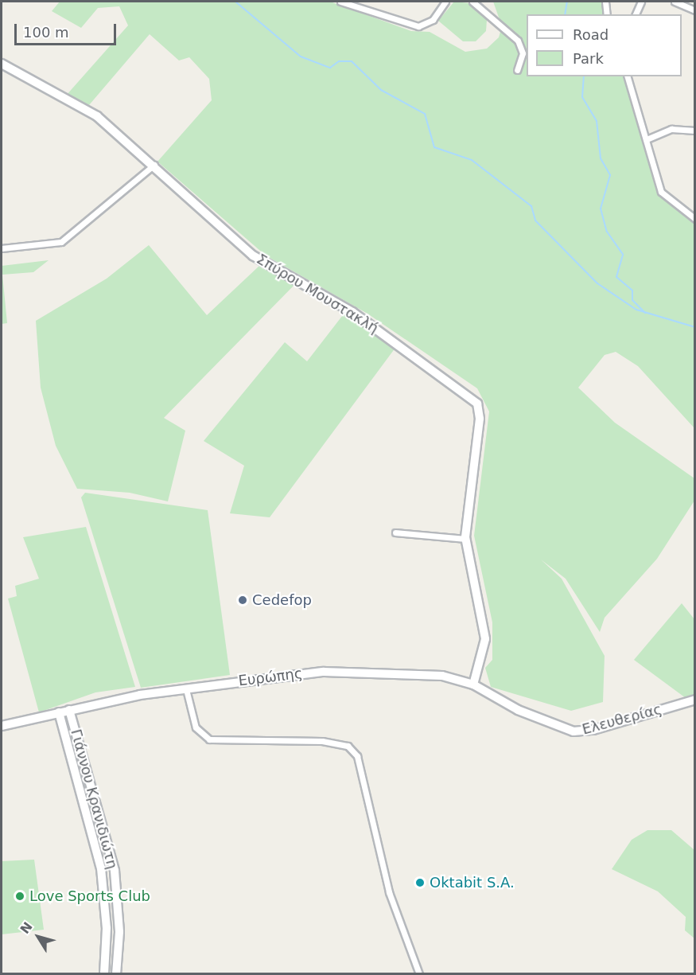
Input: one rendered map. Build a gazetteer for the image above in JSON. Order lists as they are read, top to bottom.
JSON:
{
  "streets": {
    "street": [
      "Σπύρου Μουστακλή",
      "Ευρώπης",
      "Ελευθερίας",
      "Γιάννου Κρανιδιώτη"
    ]
  },
  "crossings": [
    ["Σπύρου Μουστακλή", "Ευρώπης"],
    ["Σπύρου Μουστακλή", "Ελευθερίας"],
    ["Ευρώπης", "Ελευθερίας"],
    ["Ευρώπης", "Γιάννου Κρανιδιώτη"]
  ],
  "places": ["Cedefop", "Oktabit S.A.", "Love Sports Club"],
  "legend": ["Road", "Park"],
  "scale_bar": "100 m",
  "north": "top left"
}
